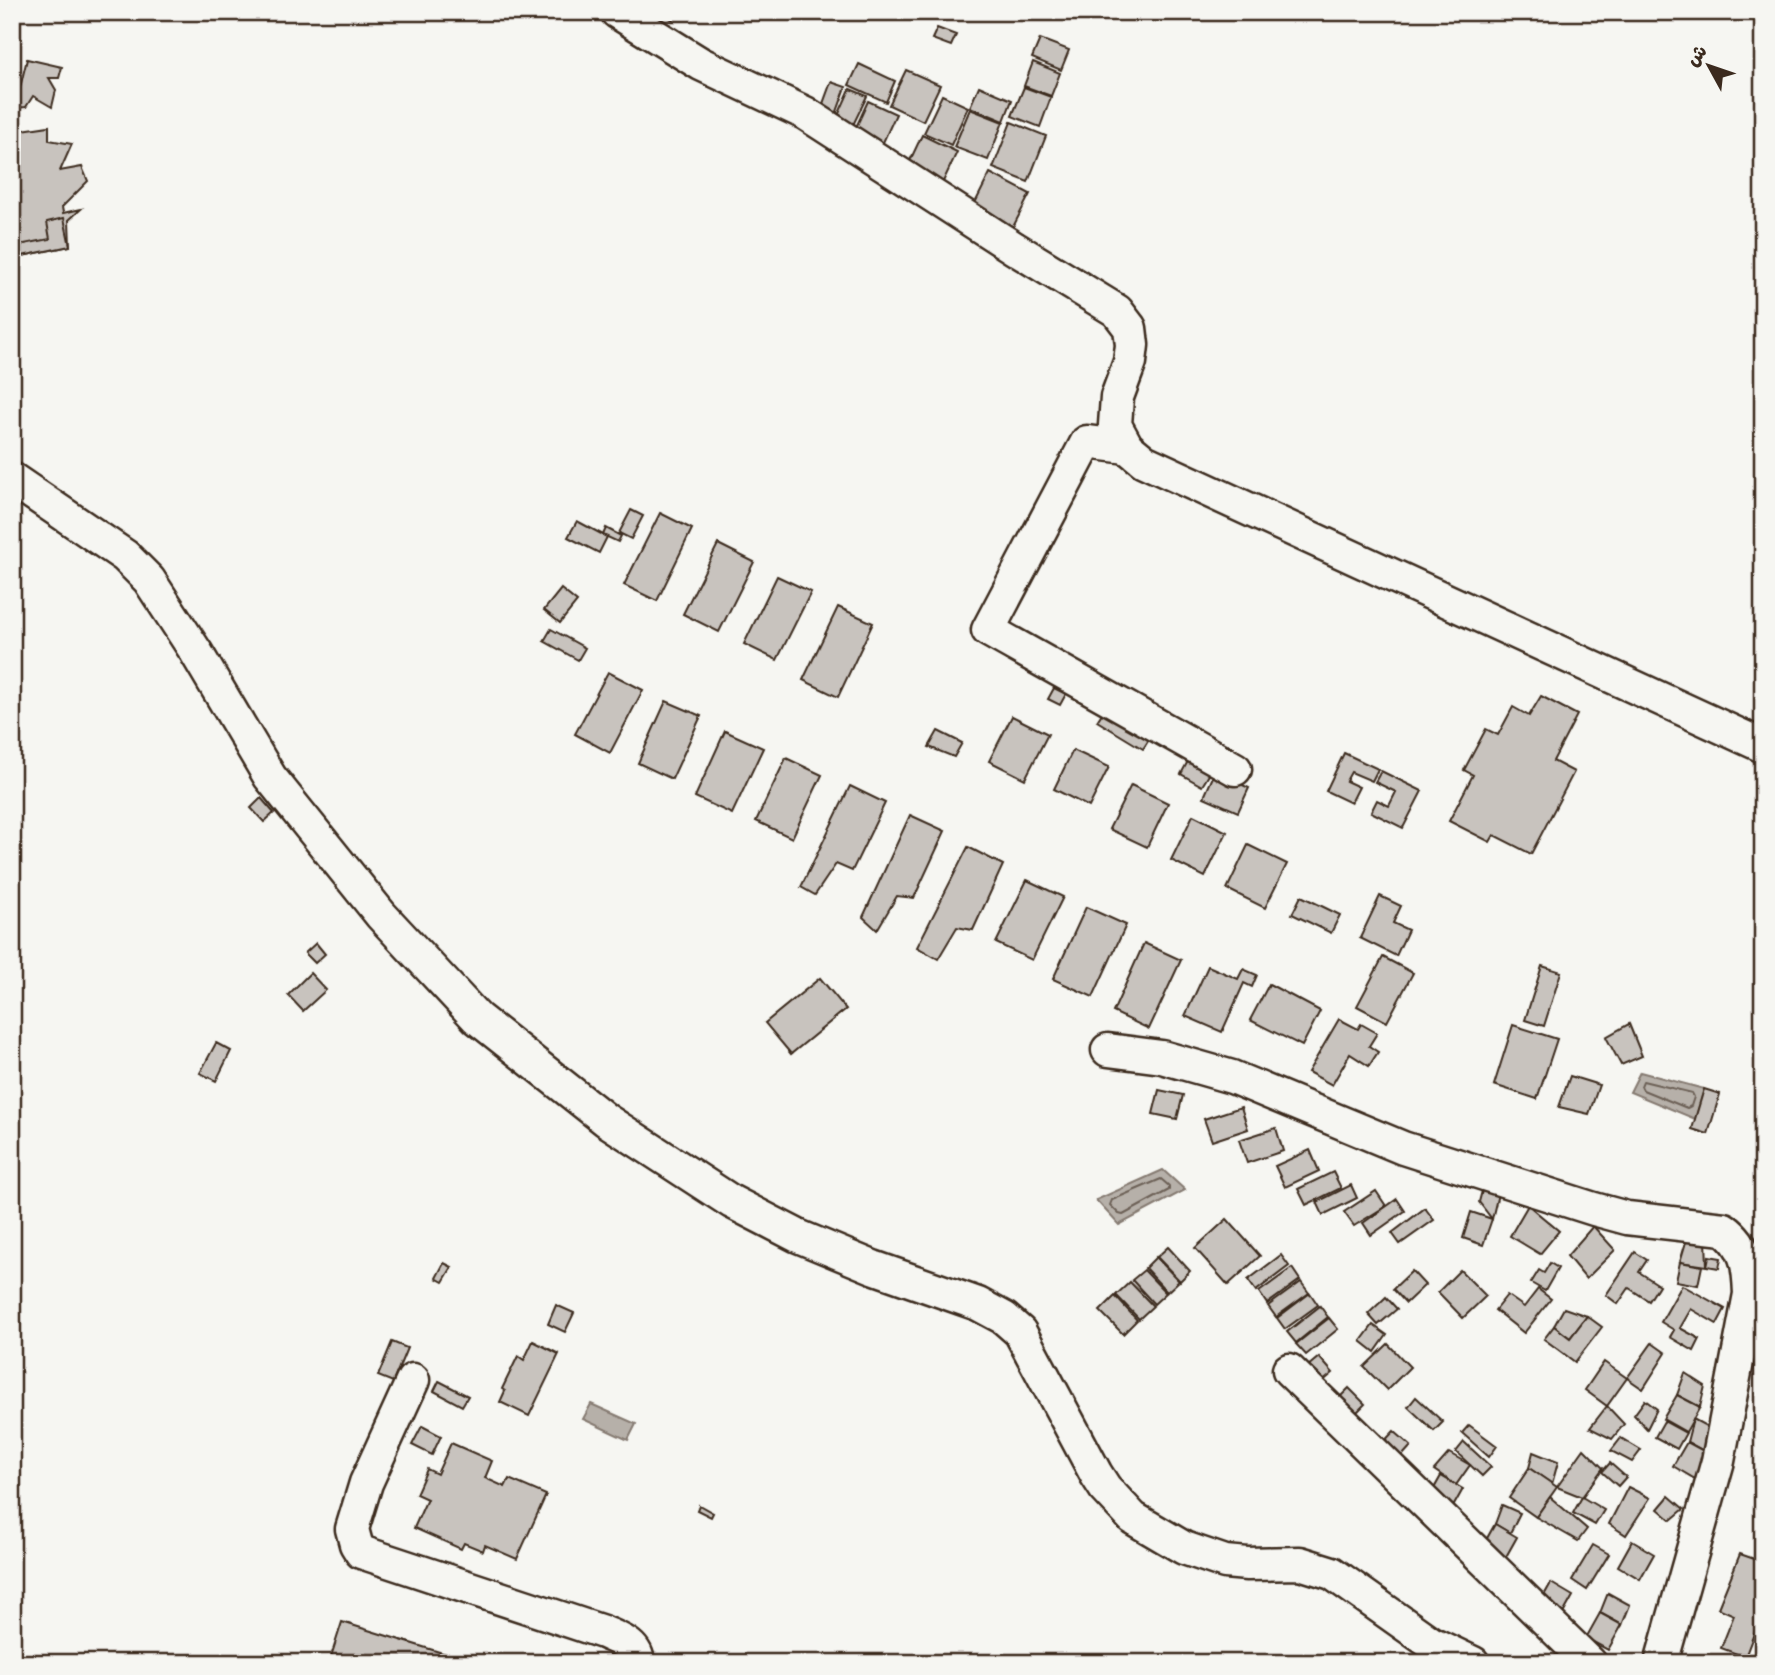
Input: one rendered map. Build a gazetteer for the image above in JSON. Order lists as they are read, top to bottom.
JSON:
{
  "north": "top left"
}
